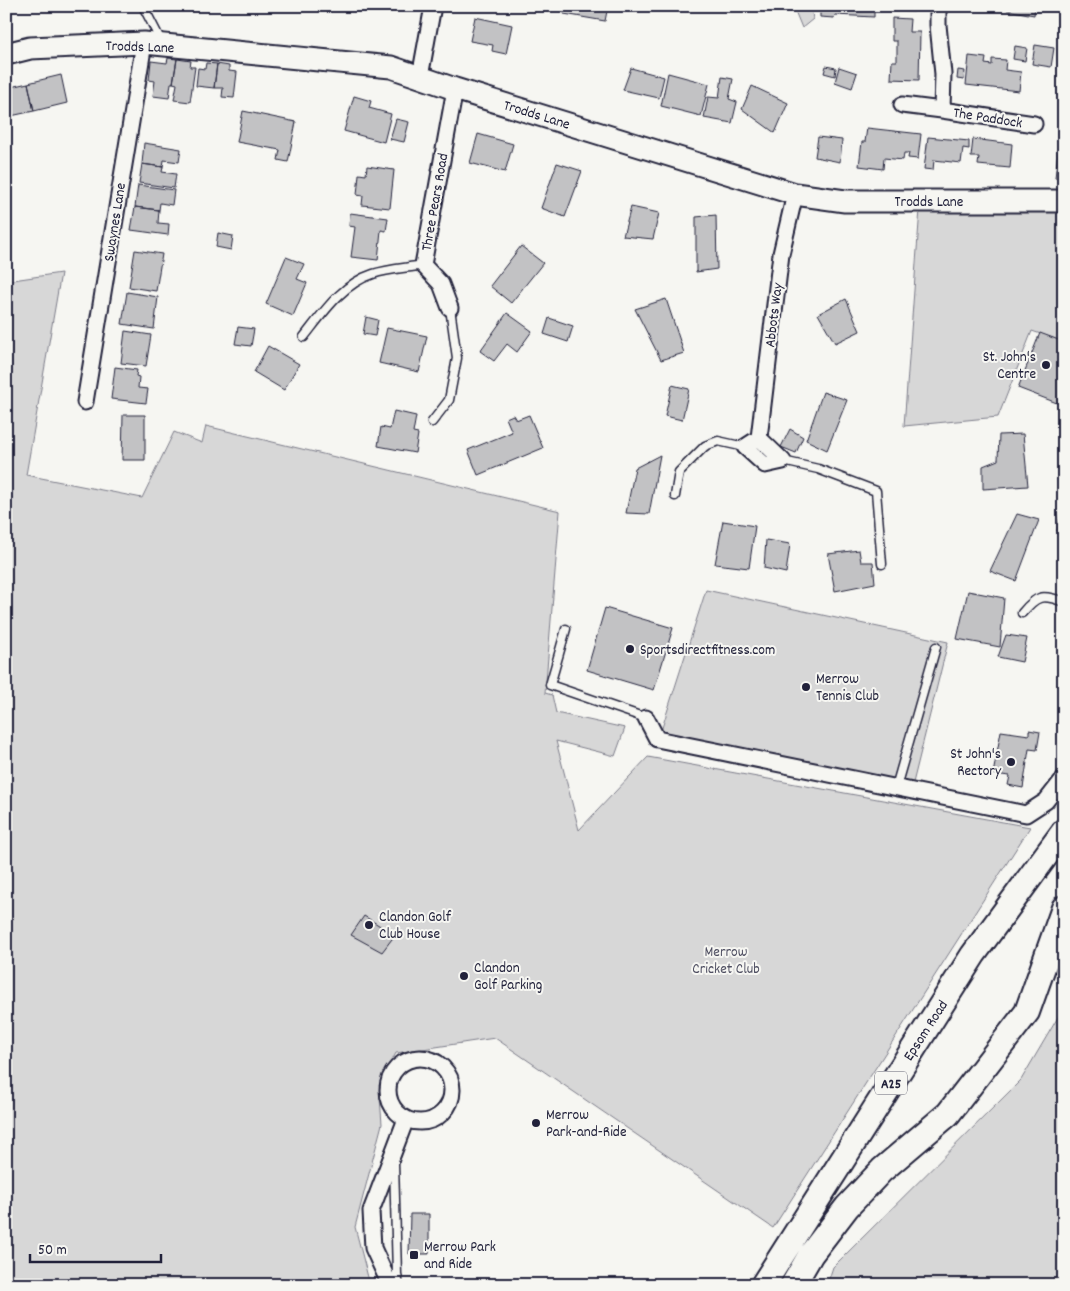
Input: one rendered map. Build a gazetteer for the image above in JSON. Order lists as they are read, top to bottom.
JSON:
{
  "streets": {
    "main road": ["Epsom Road", "A25"],
    "street": [
      "Trodds Lane",
      "The Paddock",
      "Three Pears Road",
      "Swaynes Lane",
      "Abbots Way"
    ]
  },
  "crossings": [
    ["Trodds Lane", "Three Pears Road"],
    ["Trodds Lane", "Swaynes Lane"],
    ["Trodds Lane", "Abbots Way"]
  ],
  "parks": ["Merrow Cricket Club"],
  "places": {
    "other": [
      "St. John's Centre",
      "Sportsdirectfitness.com",
      "Merrow Tennis Club",
      "St John's Rectory",
      "Clandon Golf Club House",
      "Clandon Golf Parking",
      "Merrow Park-and-Ride"
    ],
    "transit": ["Merrow Park and Ride"]
  },
  "scale_bar": "50 m"
}
